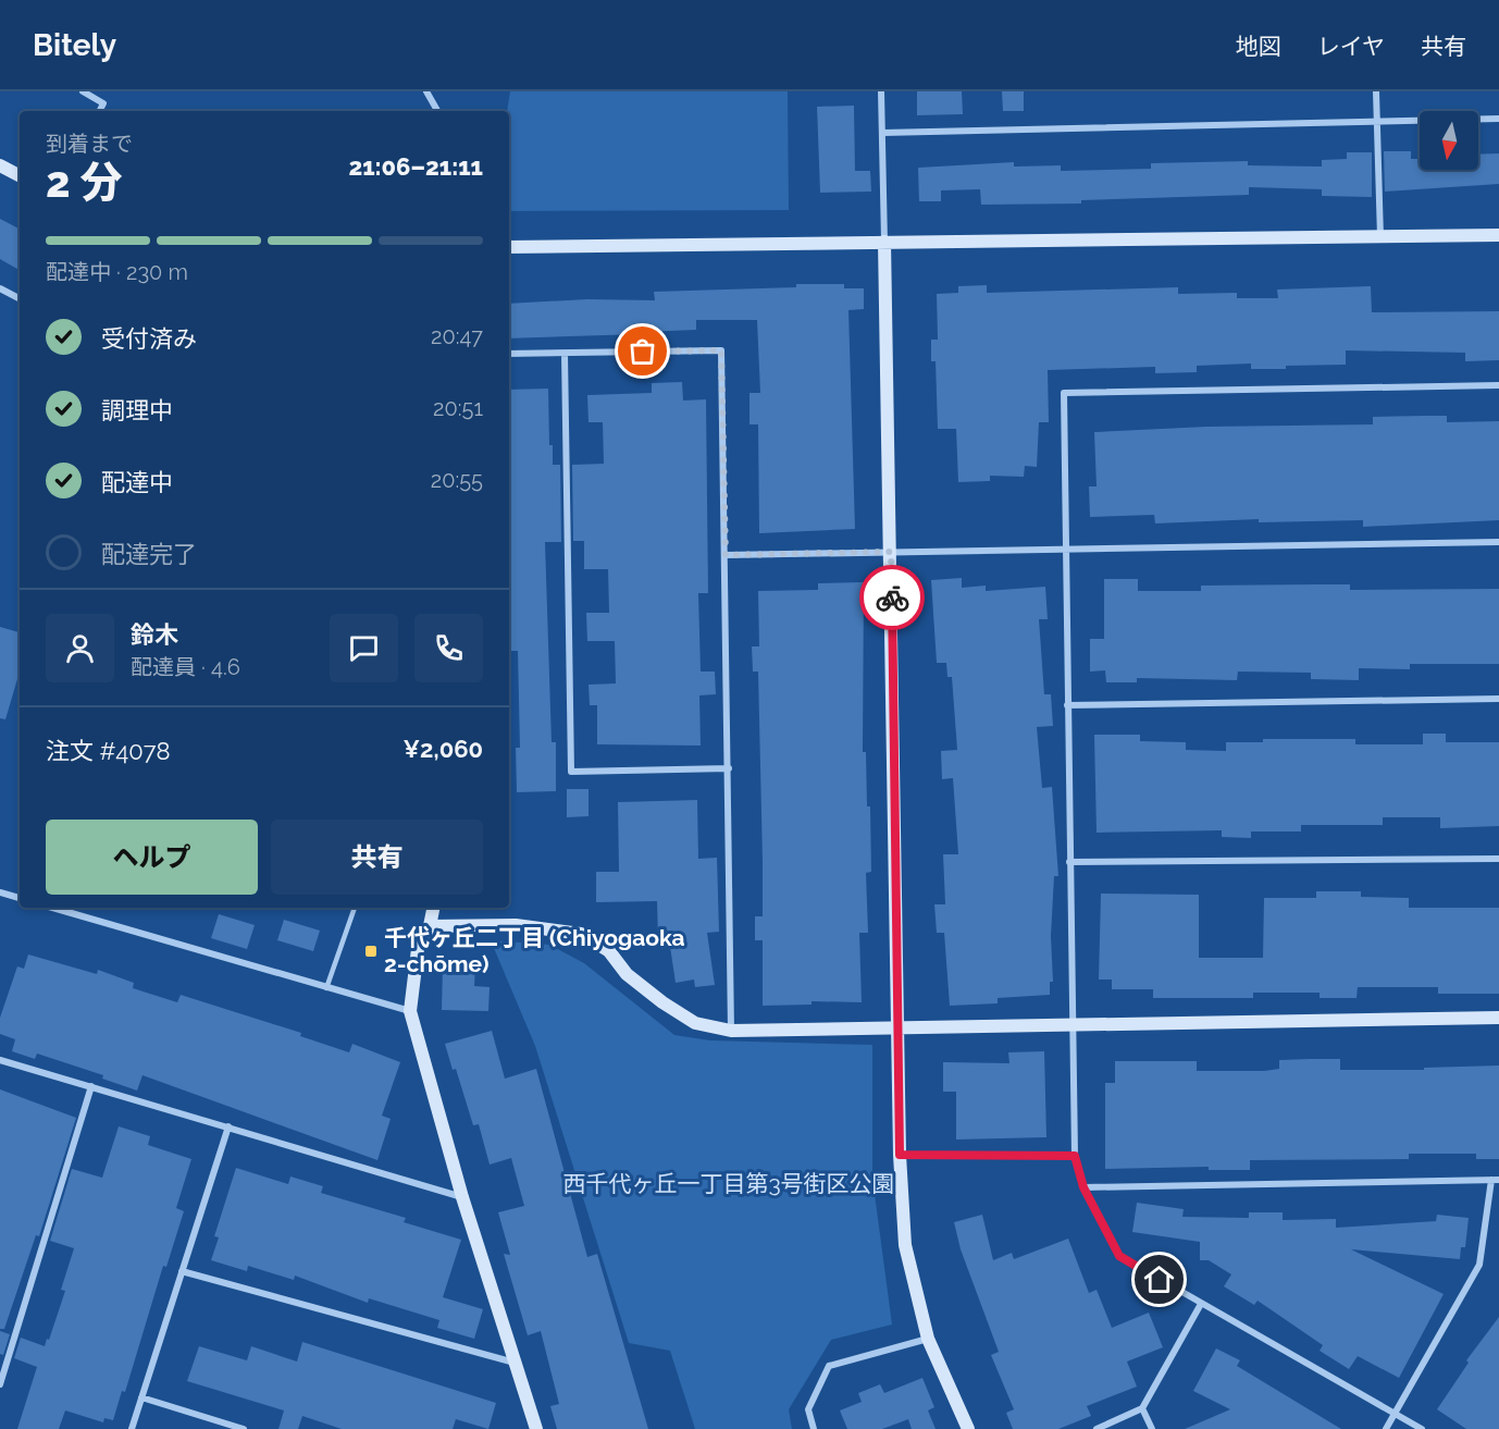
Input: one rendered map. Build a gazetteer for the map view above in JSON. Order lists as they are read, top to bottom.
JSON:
{
  "parks": ["西千代ヶ丘一丁目第3号街区公園"],
  "places": {
    "transit": ["千代ヶ丘二丁目 (Chiyogaoka 2-chōme)"]
  },
  "north": "bottom",
  "page": {
    "header": "Bitely",
    "nav": ["地図", "レイヤ", "共有"],
    "heading": ["2 分", "到着まで", "21:06–21:11"],
    "panel": [
      "鈴木",
      "配達員 · 4.6",
      "注文 #4078",
      "¥2,060"
    ],
    "bar": "配達中 · 230 m",
    "list": [
      ["受付済み", "20:47"],
      ["調理中", "20:51"],
      ["配達中", "20:55"],
      "配達完了"
    ],
    "buttons": ["ヘルプ", "共有"]
  }
}
